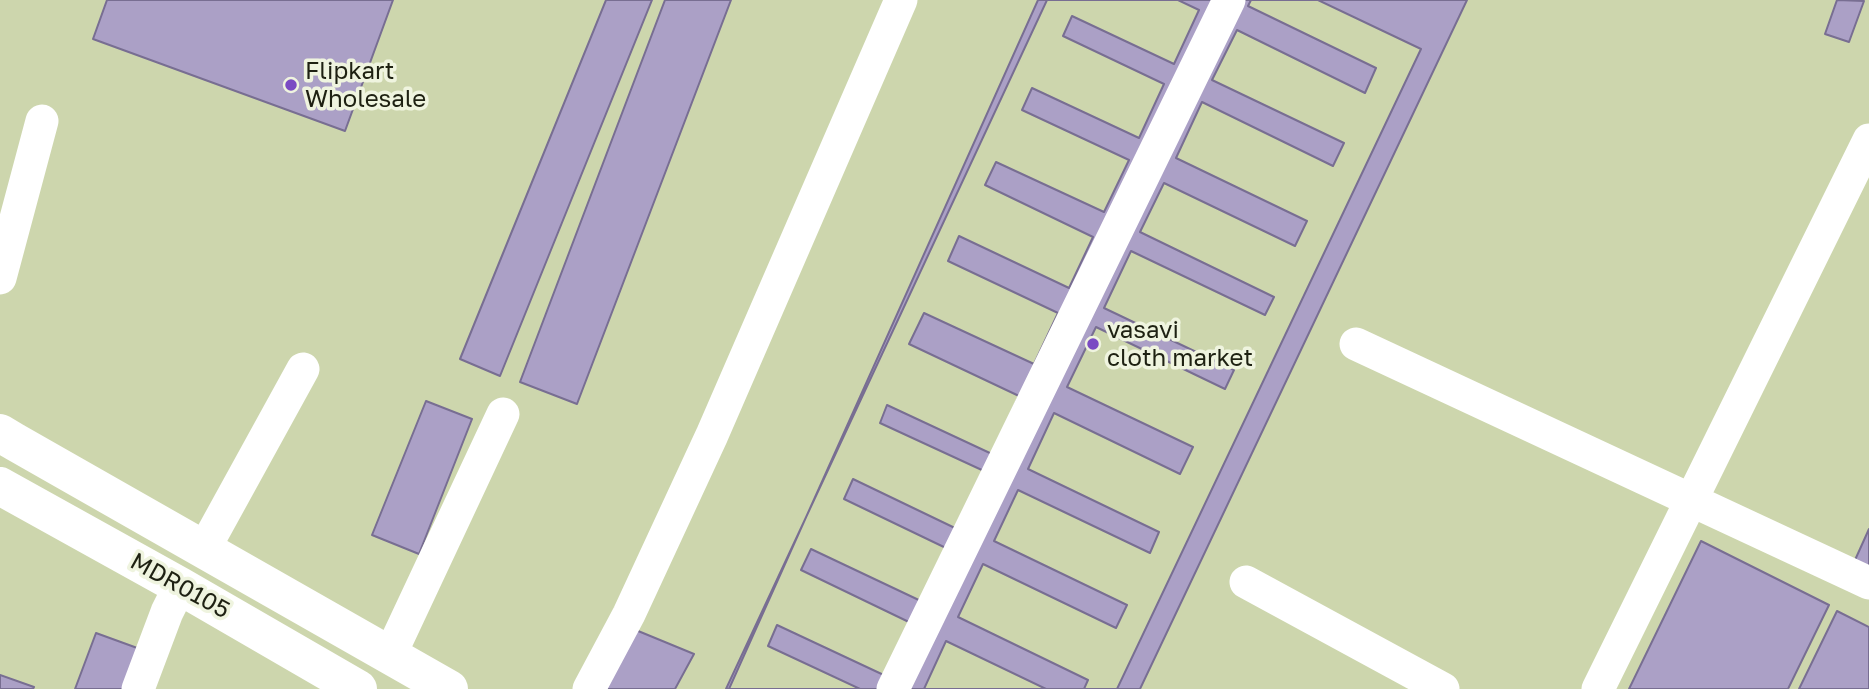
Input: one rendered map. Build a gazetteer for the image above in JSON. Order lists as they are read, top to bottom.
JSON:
{
  "streets": {
    "main road": ["MDR0105"]
  },
  "places": ["Flipkart Wholesale", "vasavi cloth market"]
}
